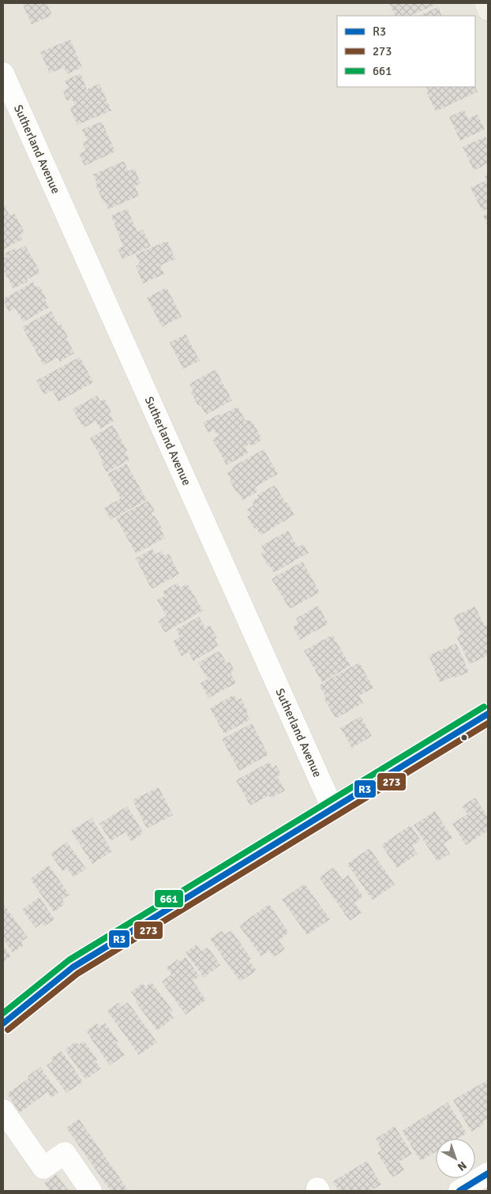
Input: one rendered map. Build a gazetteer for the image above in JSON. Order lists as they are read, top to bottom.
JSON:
{
  "streets": {
    "street": ["Sutherland Avenue"]
  },
  "lines": ["transit line 661", "transit line R3", "transit line 273"],
  "legend": ["R3", "273", "661"],
  "north": "bottom right"
}
